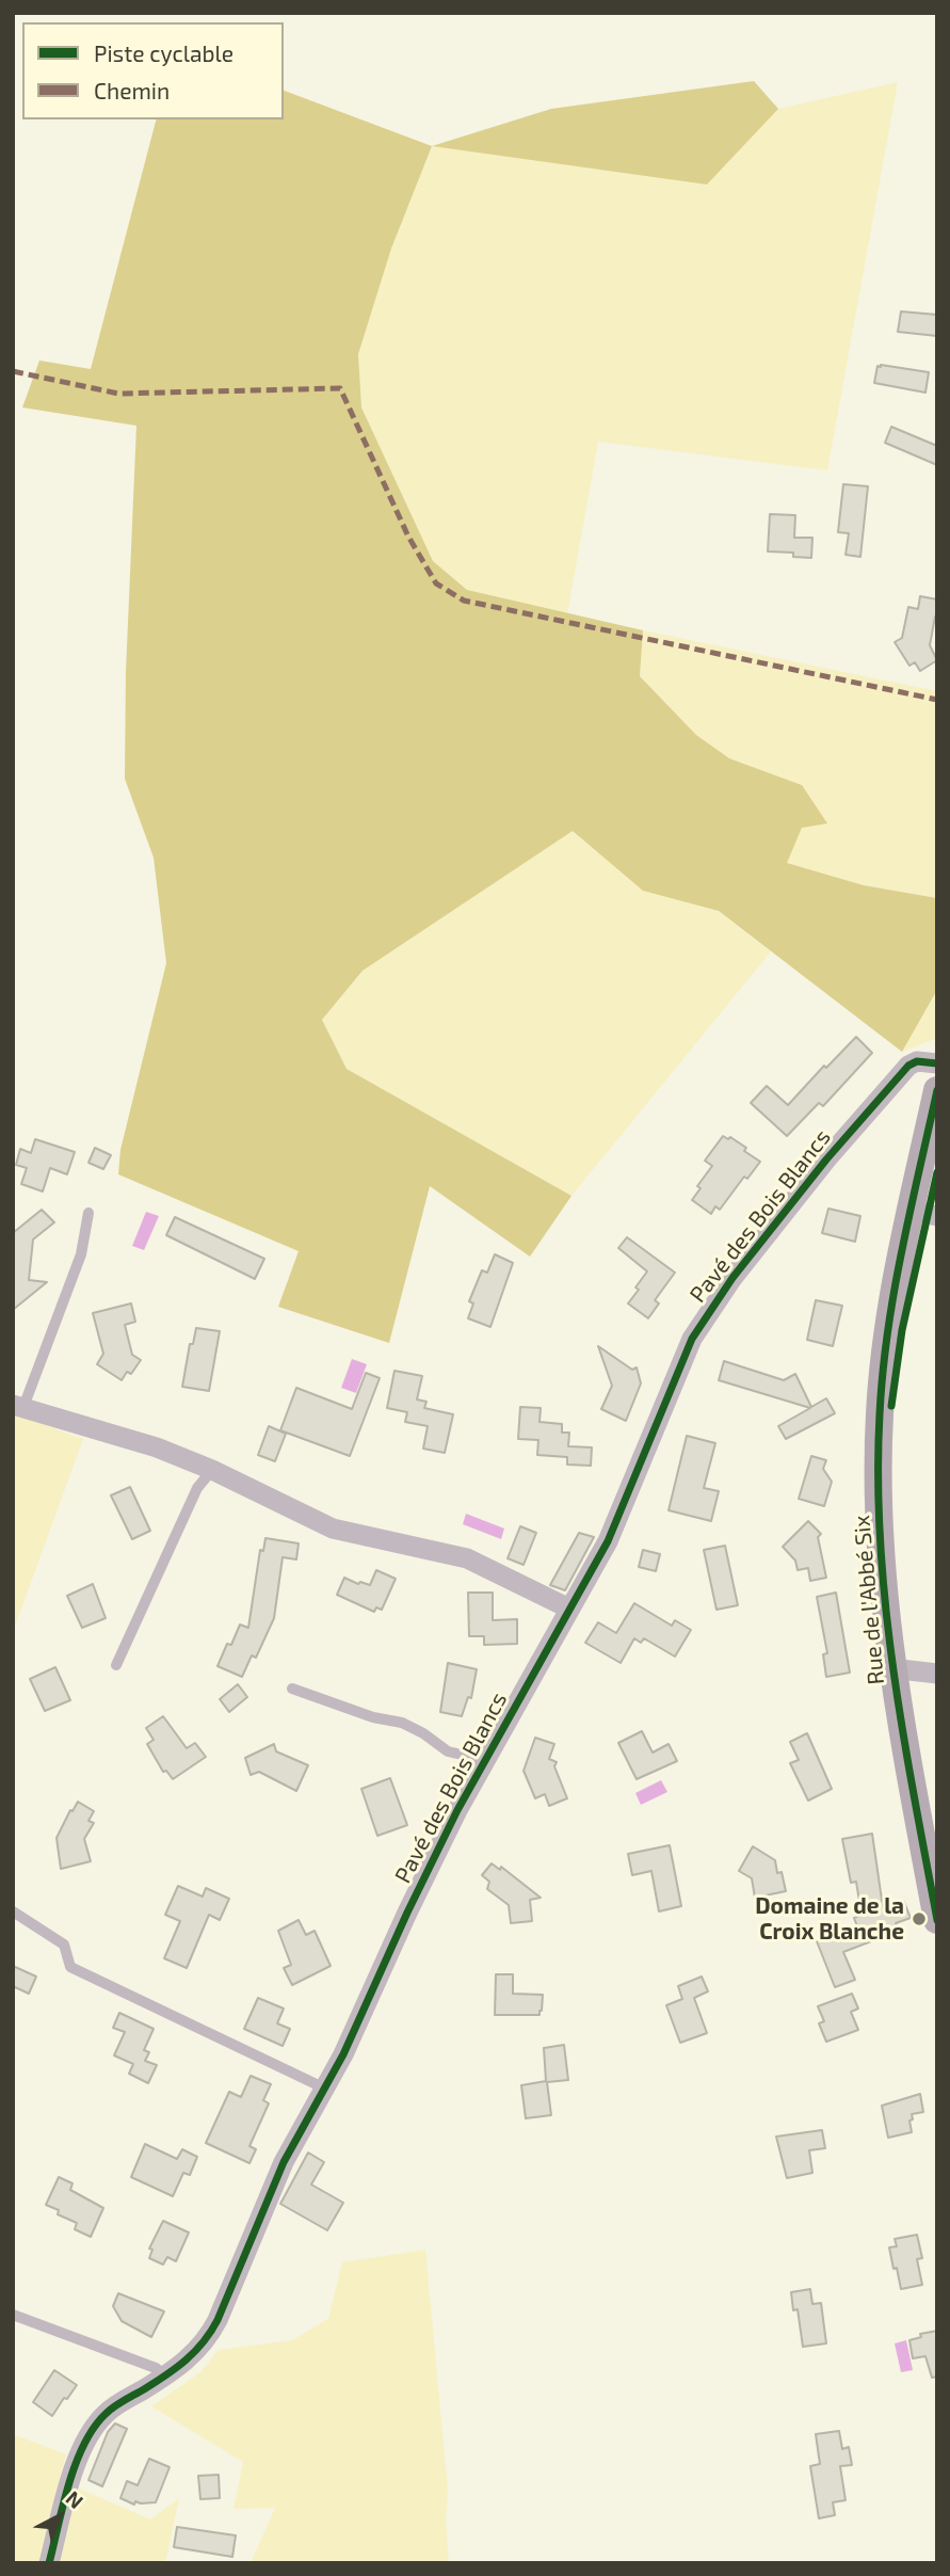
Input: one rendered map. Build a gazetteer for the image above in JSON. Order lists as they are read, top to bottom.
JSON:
{
  "streets": {
    "main road": ["Rue de l'Abbé Six"],
    "street": ["Pavé des Bois Blancs"]
  },
  "places": ["Domaine de la Croix Blanche"],
  "legend": ["Piste cyclable", "Chemin"],
  "north": "top right"
}
